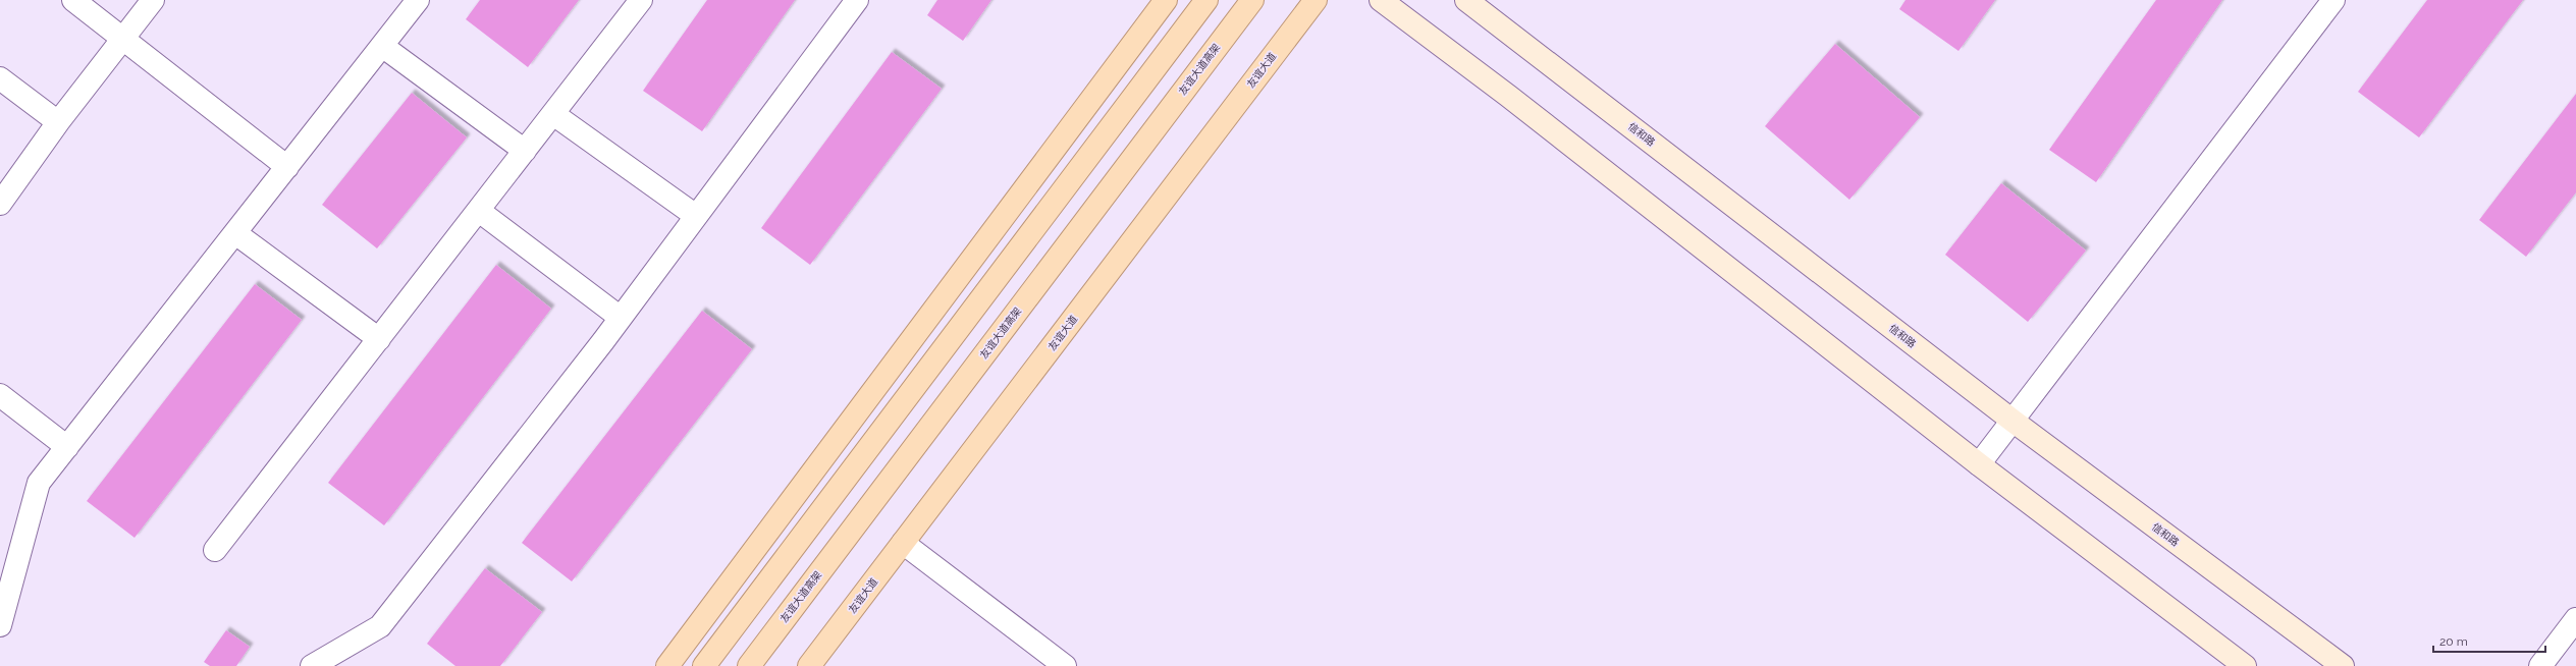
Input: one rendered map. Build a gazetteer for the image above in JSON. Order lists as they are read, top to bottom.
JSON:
{
  "streets": {
    "main road": ["友谊大道高架", "友谊大道", "信和路"]
  },
  "scale_bar": "20 m"
}
